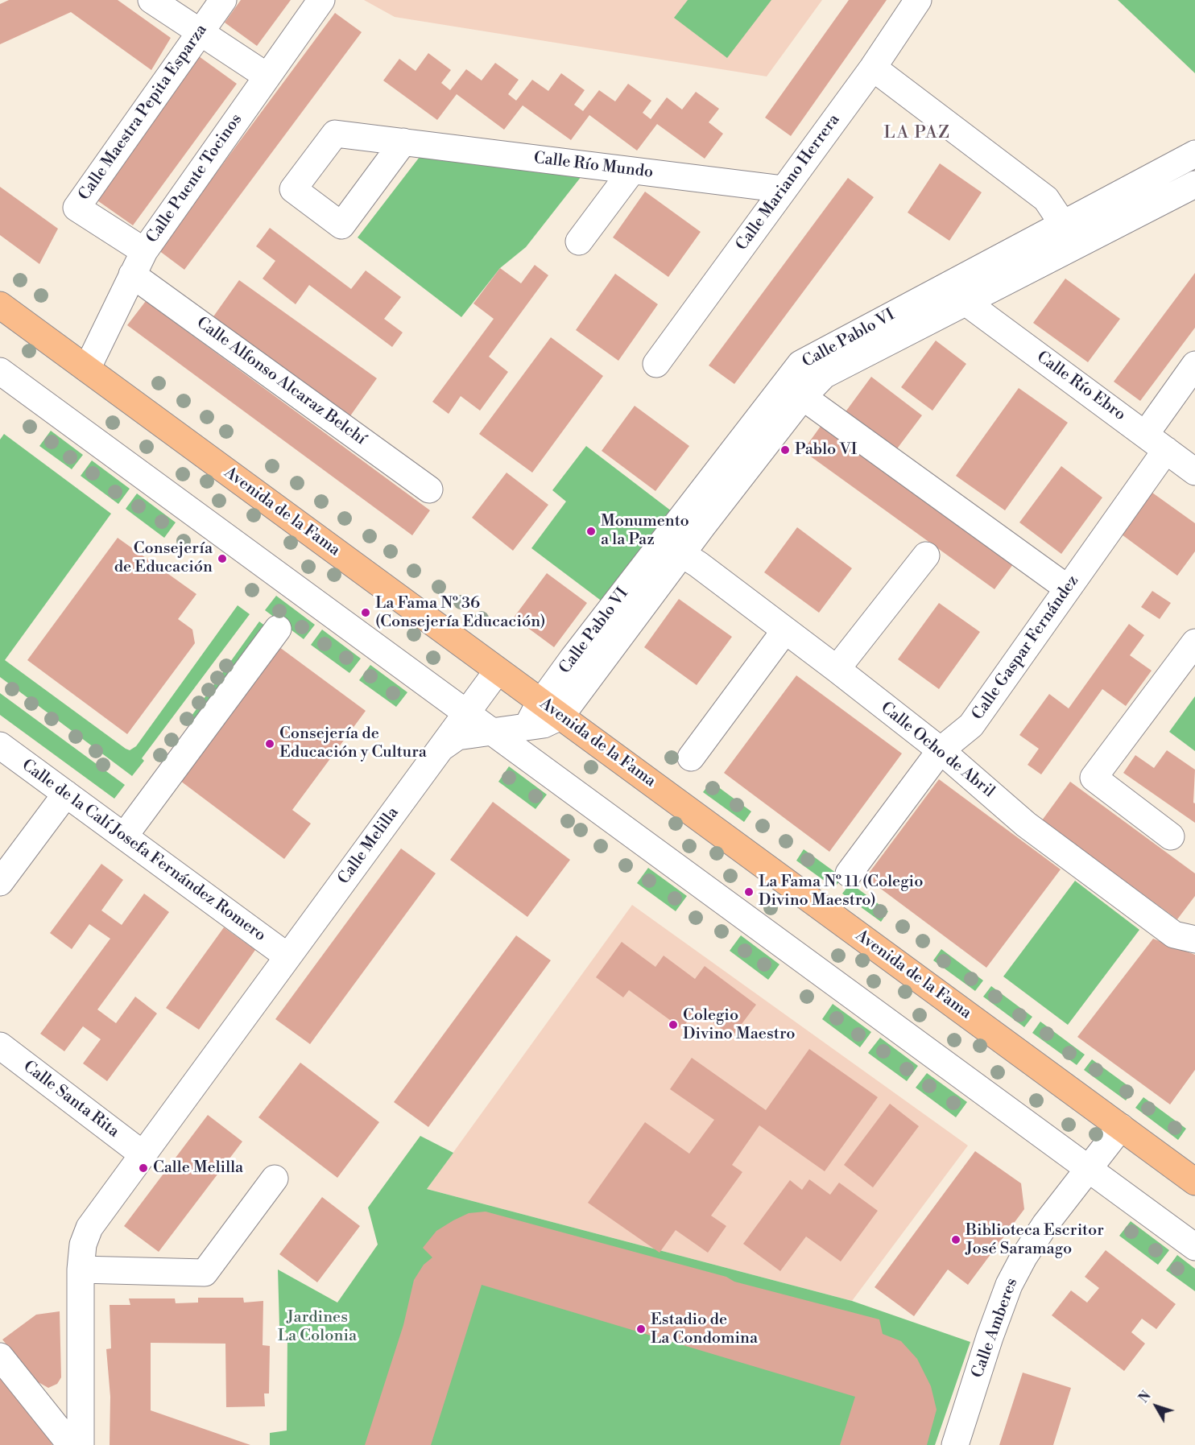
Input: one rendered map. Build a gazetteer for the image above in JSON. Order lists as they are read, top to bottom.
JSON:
{
  "streets": {
    "main road": ["Avenida de la Fama"],
    "street": [
      "Calle Maestra Pepita Esparza",
      "Calle Río Mundo",
      "Calle Puente Tocinos",
      "Calle Mariano Herrera",
      "Calle Pablo VI",
      "Calle Alfonso Alcaraz Belchí",
      "Calle Río Ebro",
      "Calle Gaspar Fernández",
      "Calle Ocho de Abril",
      "Calle Melilla",
      "Calle de la Calí Josefa Fernández Romero",
      "Calle Santa Rita",
      "Calle Amberes"
    ]
  },
  "crossings": [
    ["Calle Maestra Pepita Esparza", "Calle Puente Tocinos"],
    ["Calle Río Mundo", "Calle Mariano Herrera"],
    ["Calle Puente Tocinos", "Calle Alfonso Alcaraz Belchí"],
    ["Calle Puente Tocinos", "Avenida de la Fama"],
    ["Calle Pablo VI", "Calle Río Ebro"],
    ["Calle Pablo VI", "Avenida de la Fama"],
    ["Calle Pablo VI", "Calle Ocho de Abril"],
    ["Calle Pablo VI", "Calle Melilla"],
    ["Calle Río Ebro", "Calle Gaspar Fernández"],
    ["Avenida de la Fama", "Calle Melilla"],
    ["Avenida de la Fama", "Calle Amberes"],
    ["Calle Gaspar Fernández", "Calle Ocho de Abril"],
    ["Calle Melilla", "Calle de la Calí Josefa Fernández Romero"],
    ["Calle Melilla", "Calle Santa Rita"]
  ],
  "districts": ["LA PAZ"],
  "parks": ["Jardines La Colonia"],
  "places": [
    "Pablo VI",
    "Monumento a la Paz",
    "Consejería de Educación",
    "La Fama Nº 36 (Consejería Educación)",
    "Consejería de Educación y Cultura",
    "La Fama Nº 11 (Colegio Divino Maestro)",
    "Colegio Divino Maestro",
    "Calle Melilla",
    "Biblioteca Escritor José Saramago",
    "Estadio de La Condomina"
  ],
  "north": "top left"
}
